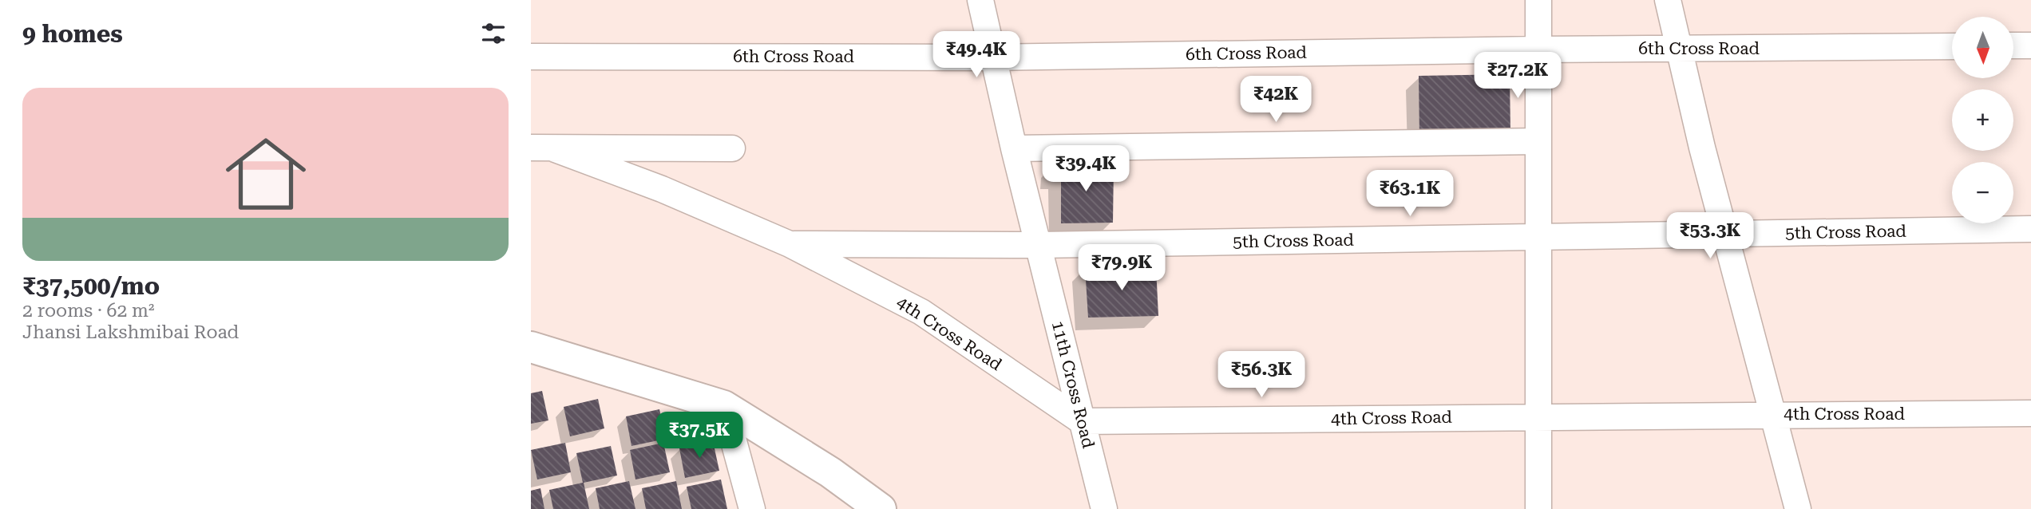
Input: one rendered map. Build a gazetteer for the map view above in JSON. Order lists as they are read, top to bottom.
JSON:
{
  "streets": {
    "street": [
      "6th Cross Road",
      "5th Cross Road",
      "4th Cross Road",
      "11th Cross Road"
    ]
  },
  "crossings": [
    ["6th Cross Road", "11th Cross Road"],
    ["5th Cross Road", "4th Cross Road"],
    ["5th Cross Road", "11th Cross Road"],
    ["4th Cross Road", "11th Cross Road"]
  ],
  "north": "bottom",
  "page": {
    "heading": "9 homes",
    "map_buttons": ["+", "−"],
    "price": [
      "₹49.4K",
      "₹27.2K",
      "₹42K",
      "₹39.4K",
      "₹63.1K",
      "₹53.3K",
      "₹79.9K",
      "₹56.3K",
      "₹37.5K"
    ],
    "list": [
      {
        "name": "₹37,500/mo",
        "note": "2 rooms · 62 m² · Jhansi Lakshmibai Road"
      }
    ]
  }
}
